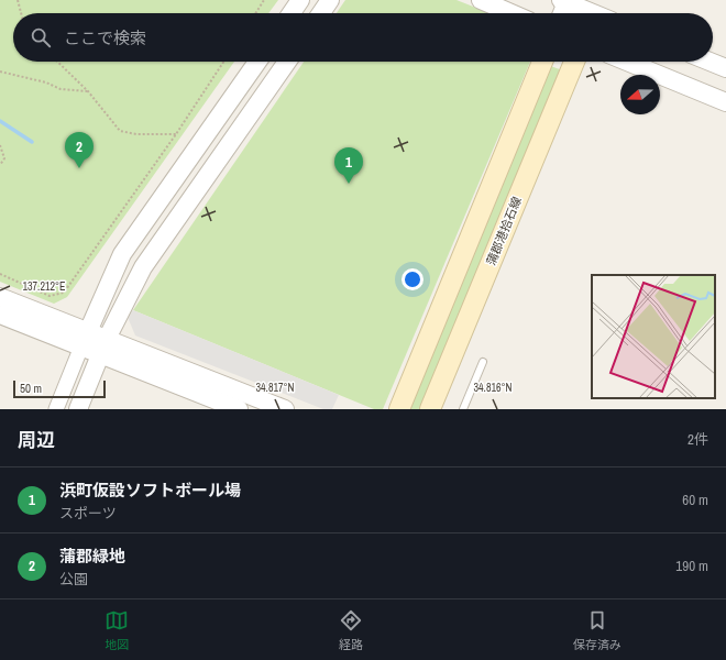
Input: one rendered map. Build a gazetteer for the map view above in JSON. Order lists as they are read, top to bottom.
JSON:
{
  "streets": {
    "main road": ["蒲郡港拾石線"]
  },
  "scale_bar": "50 m",
  "north": "left",
  "page": {
    "search": "ここで検索",
    "pins": ["2", "1"],
    "scale": "50 m",
    "heading": ["周辺", "2件"],
    "list": [
      {
        "mark": "1",
        "name": "浜町仮設ソフトボール場",
        "note": "スポーツ",
        "value": "60 m"
      },
      {
        "mark": "2",
        "name": "蒲郡緑地",
        "note": "公園",
        "value": "190 m"
      }
    ],
    "nav": ["地図", "経路", "保存済み"]
  },
  "coordinates": ["137.212°E", "34.817°N", "34.816°N"]
}
